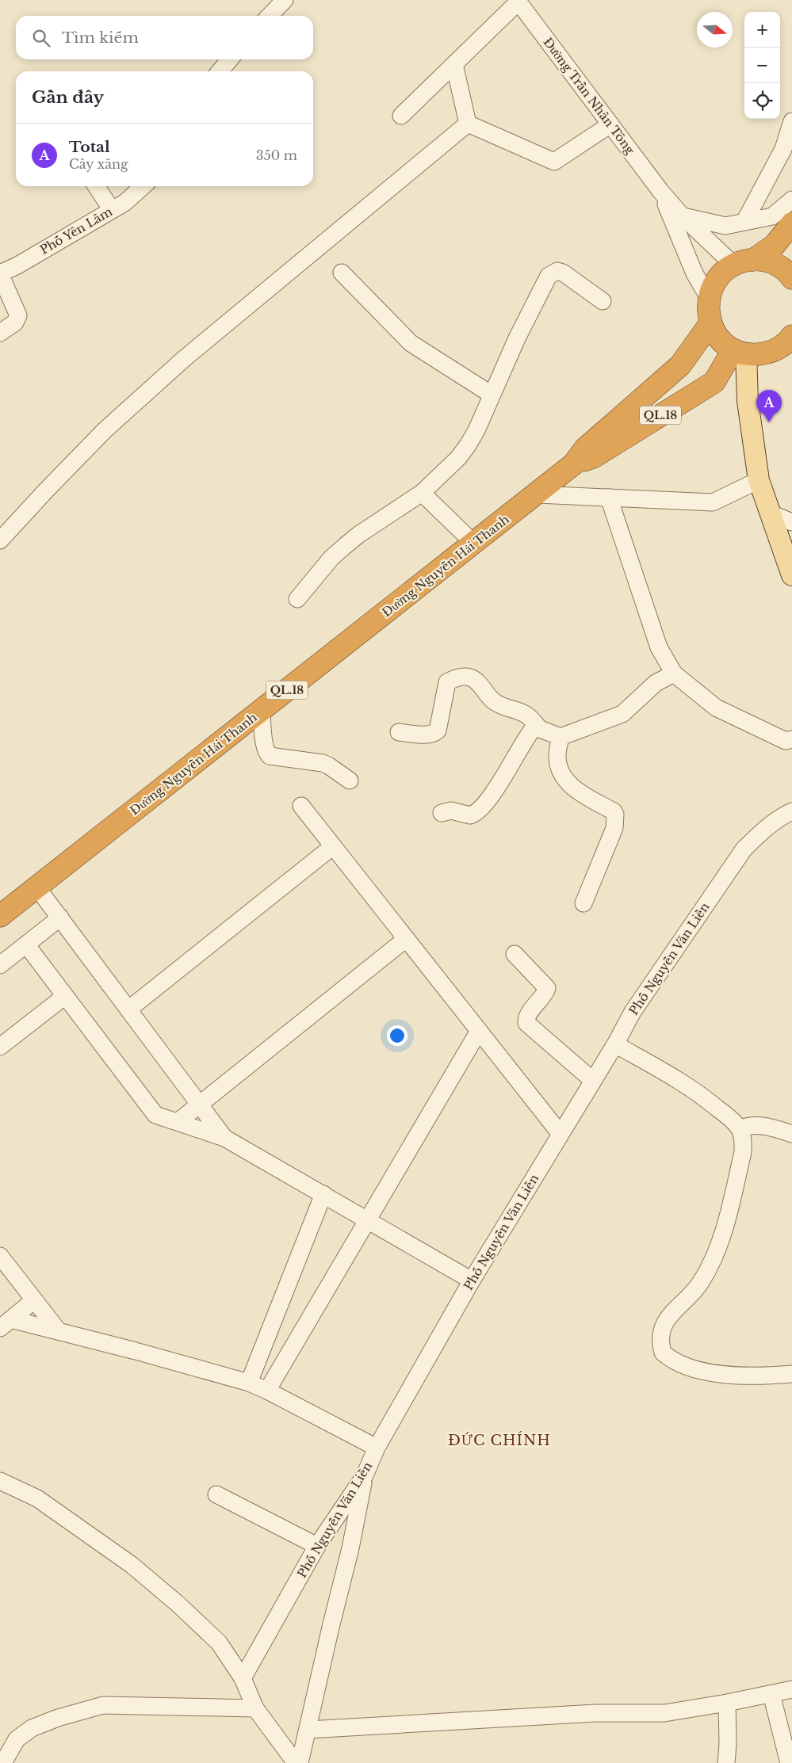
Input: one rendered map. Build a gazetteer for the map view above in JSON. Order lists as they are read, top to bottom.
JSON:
{
  "streets": {
    "highway": ["QL.18", "Đường Nguyễn Hải Thanh"],
    "street": ["Đường Trần Nhân Tông", "Phố Yên Lâm", "Phố Nguyễn Văn Liền"]
  },
  "districts": ["ĐỨC CHÍNH"],
  "north": "right",
  "page": {
    "map_buttons": ["+", "−"],
    "search": "Tìm kiếm",
    "heading": "Gần đây",
    "list": [
      {
        "mark": "A",
        "name": "Total",
        "note": "Cây xăng",
        "value": "350 m"
      }
    ],
    "pins": "A"
  }
}
